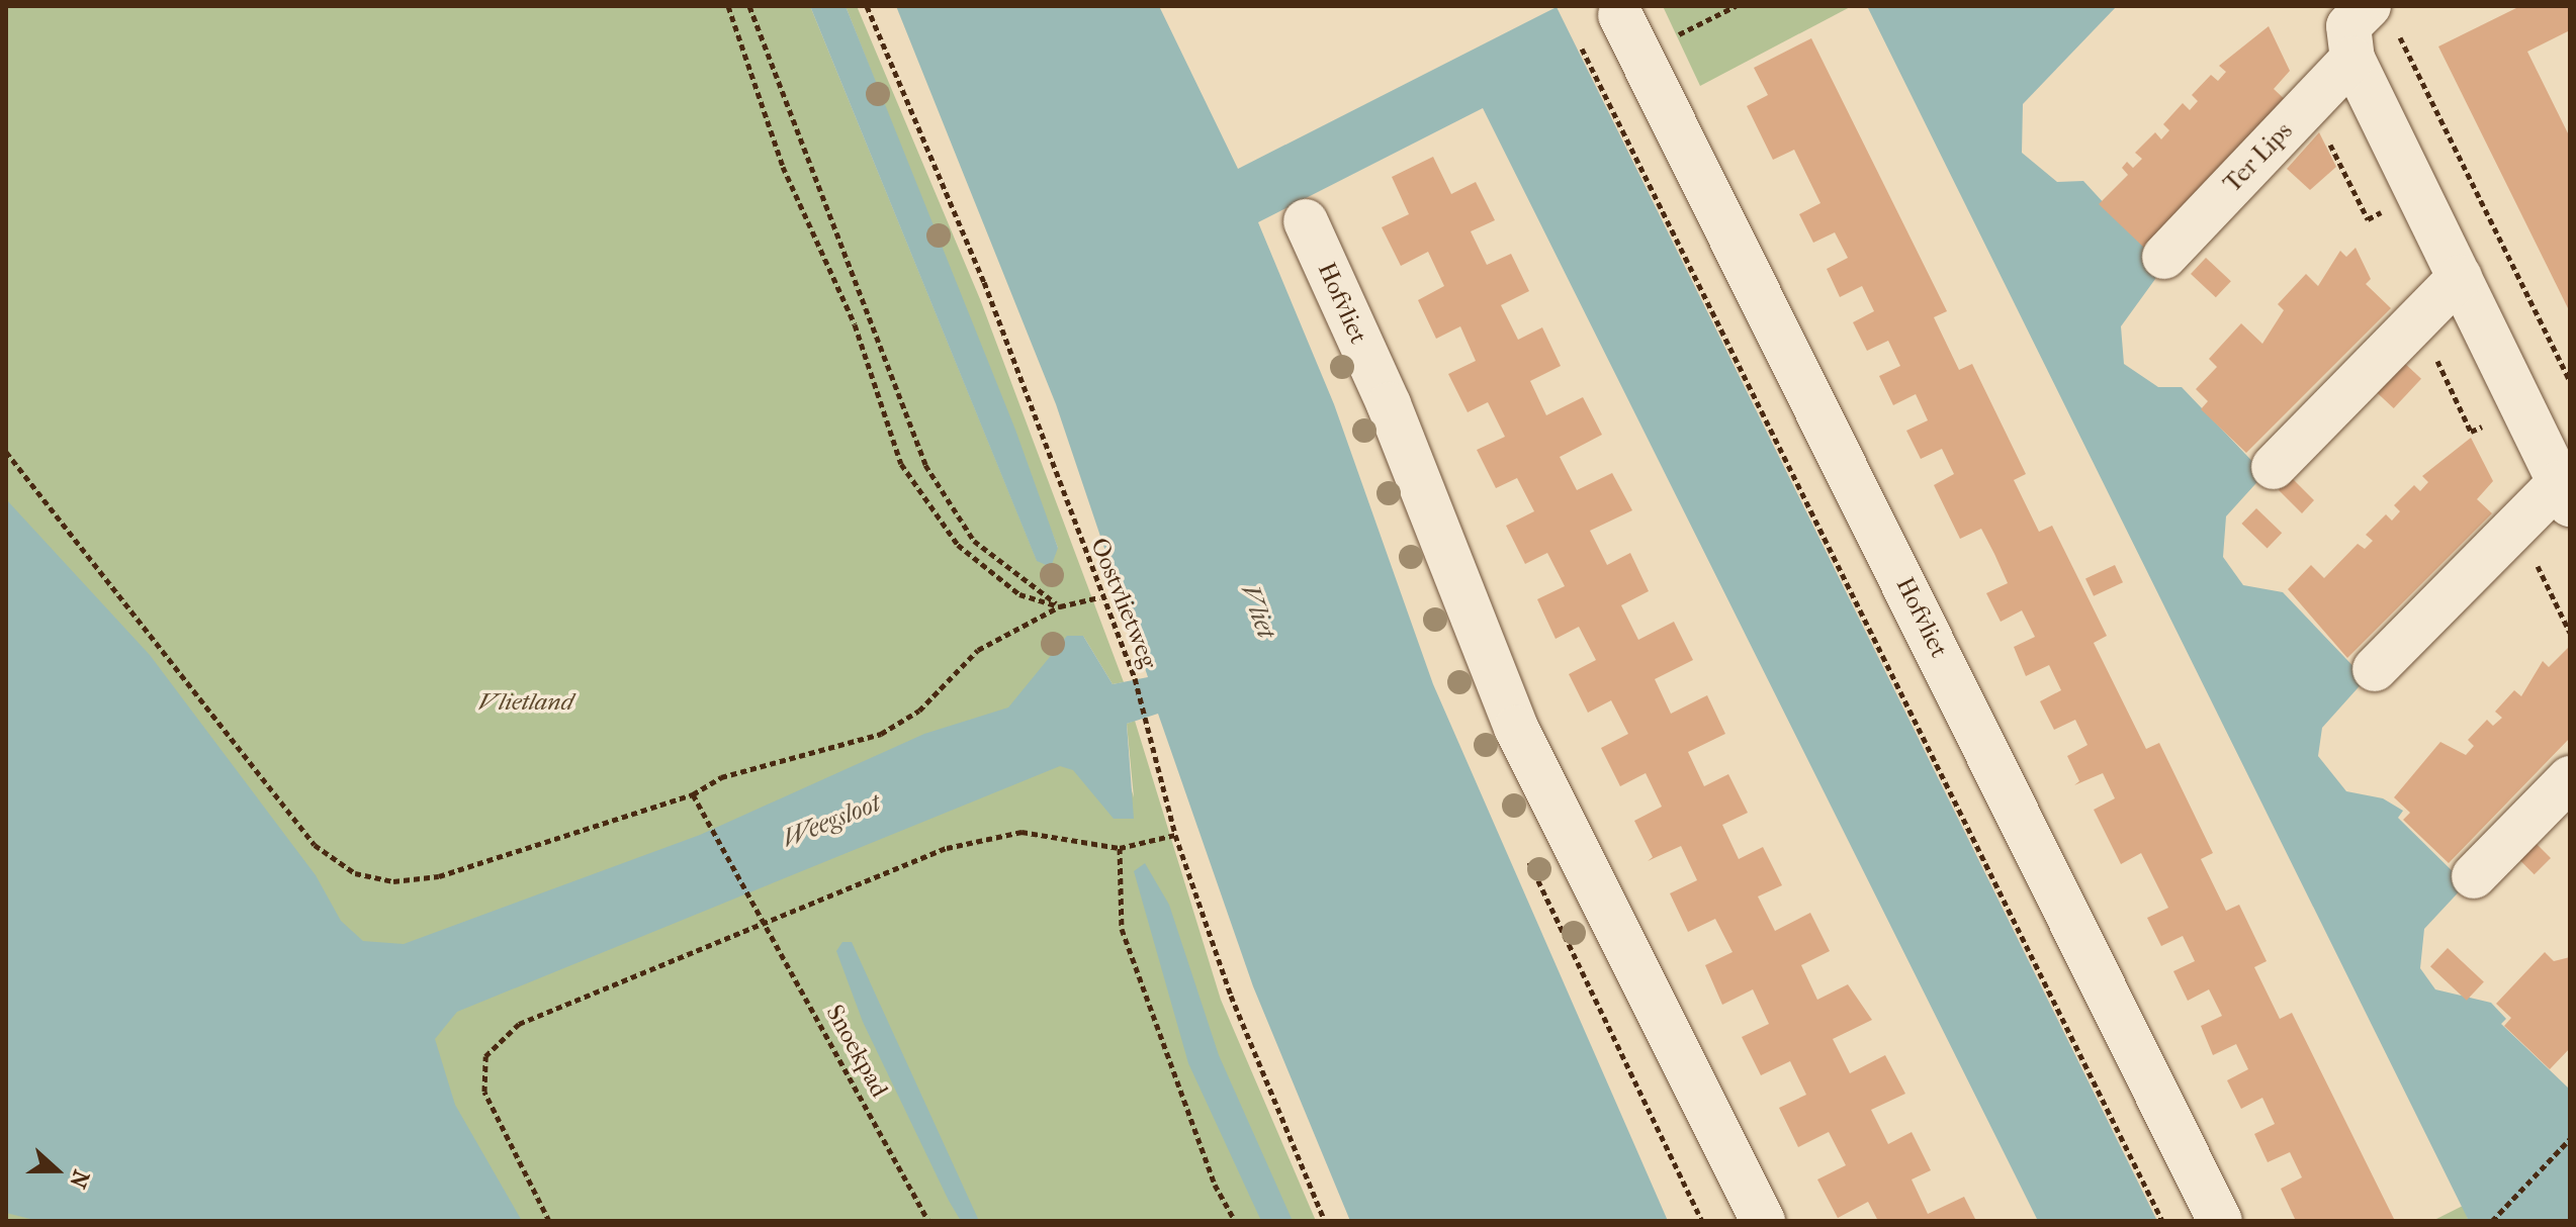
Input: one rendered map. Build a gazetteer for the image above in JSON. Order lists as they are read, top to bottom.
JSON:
{
  "streets": {
    "street": ["Ter Lips", "Hofvliet"],
    "path": ["Oostvlietweg", "Snoekpad"]
  },
  "water": ["Vliet", "Weegsloot"],
  "parks": ["Vlietland"],
  "north": "right"
}
